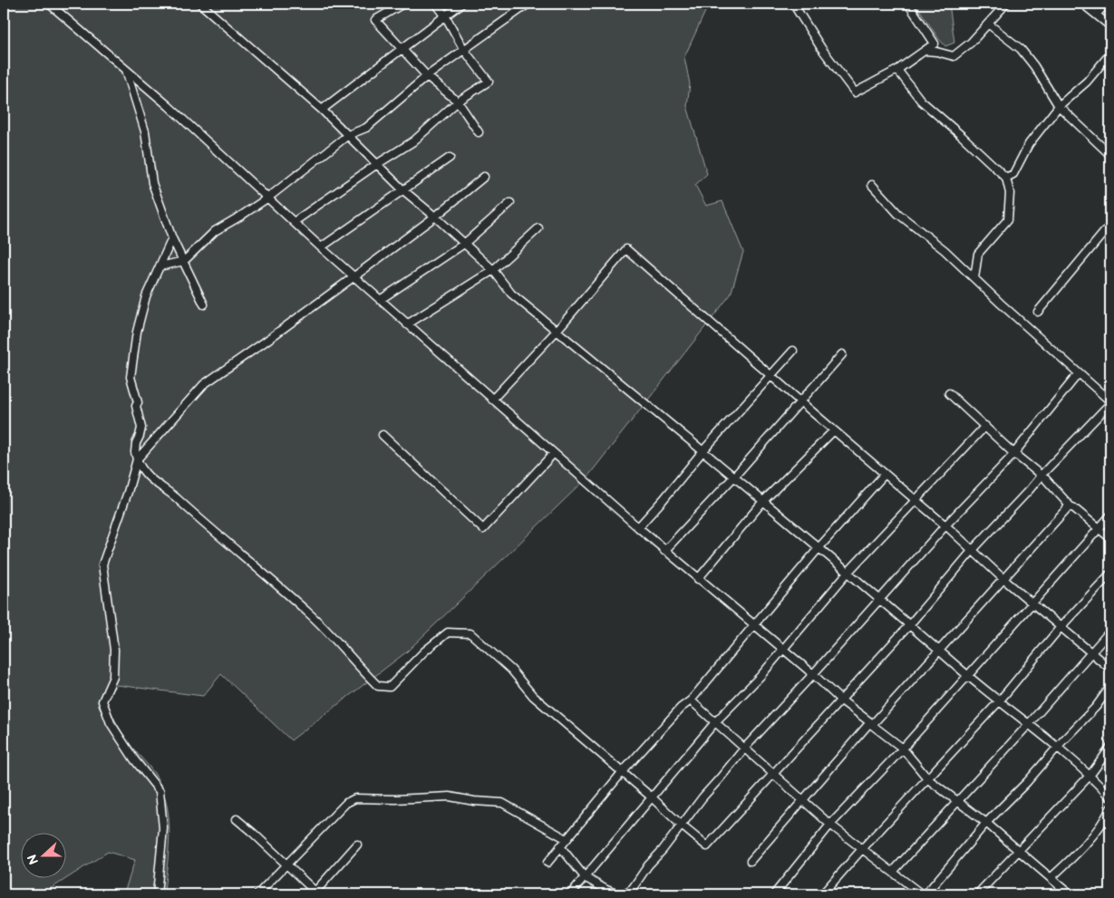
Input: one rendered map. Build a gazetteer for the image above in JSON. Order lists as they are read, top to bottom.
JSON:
{
  "north": "left"
}
